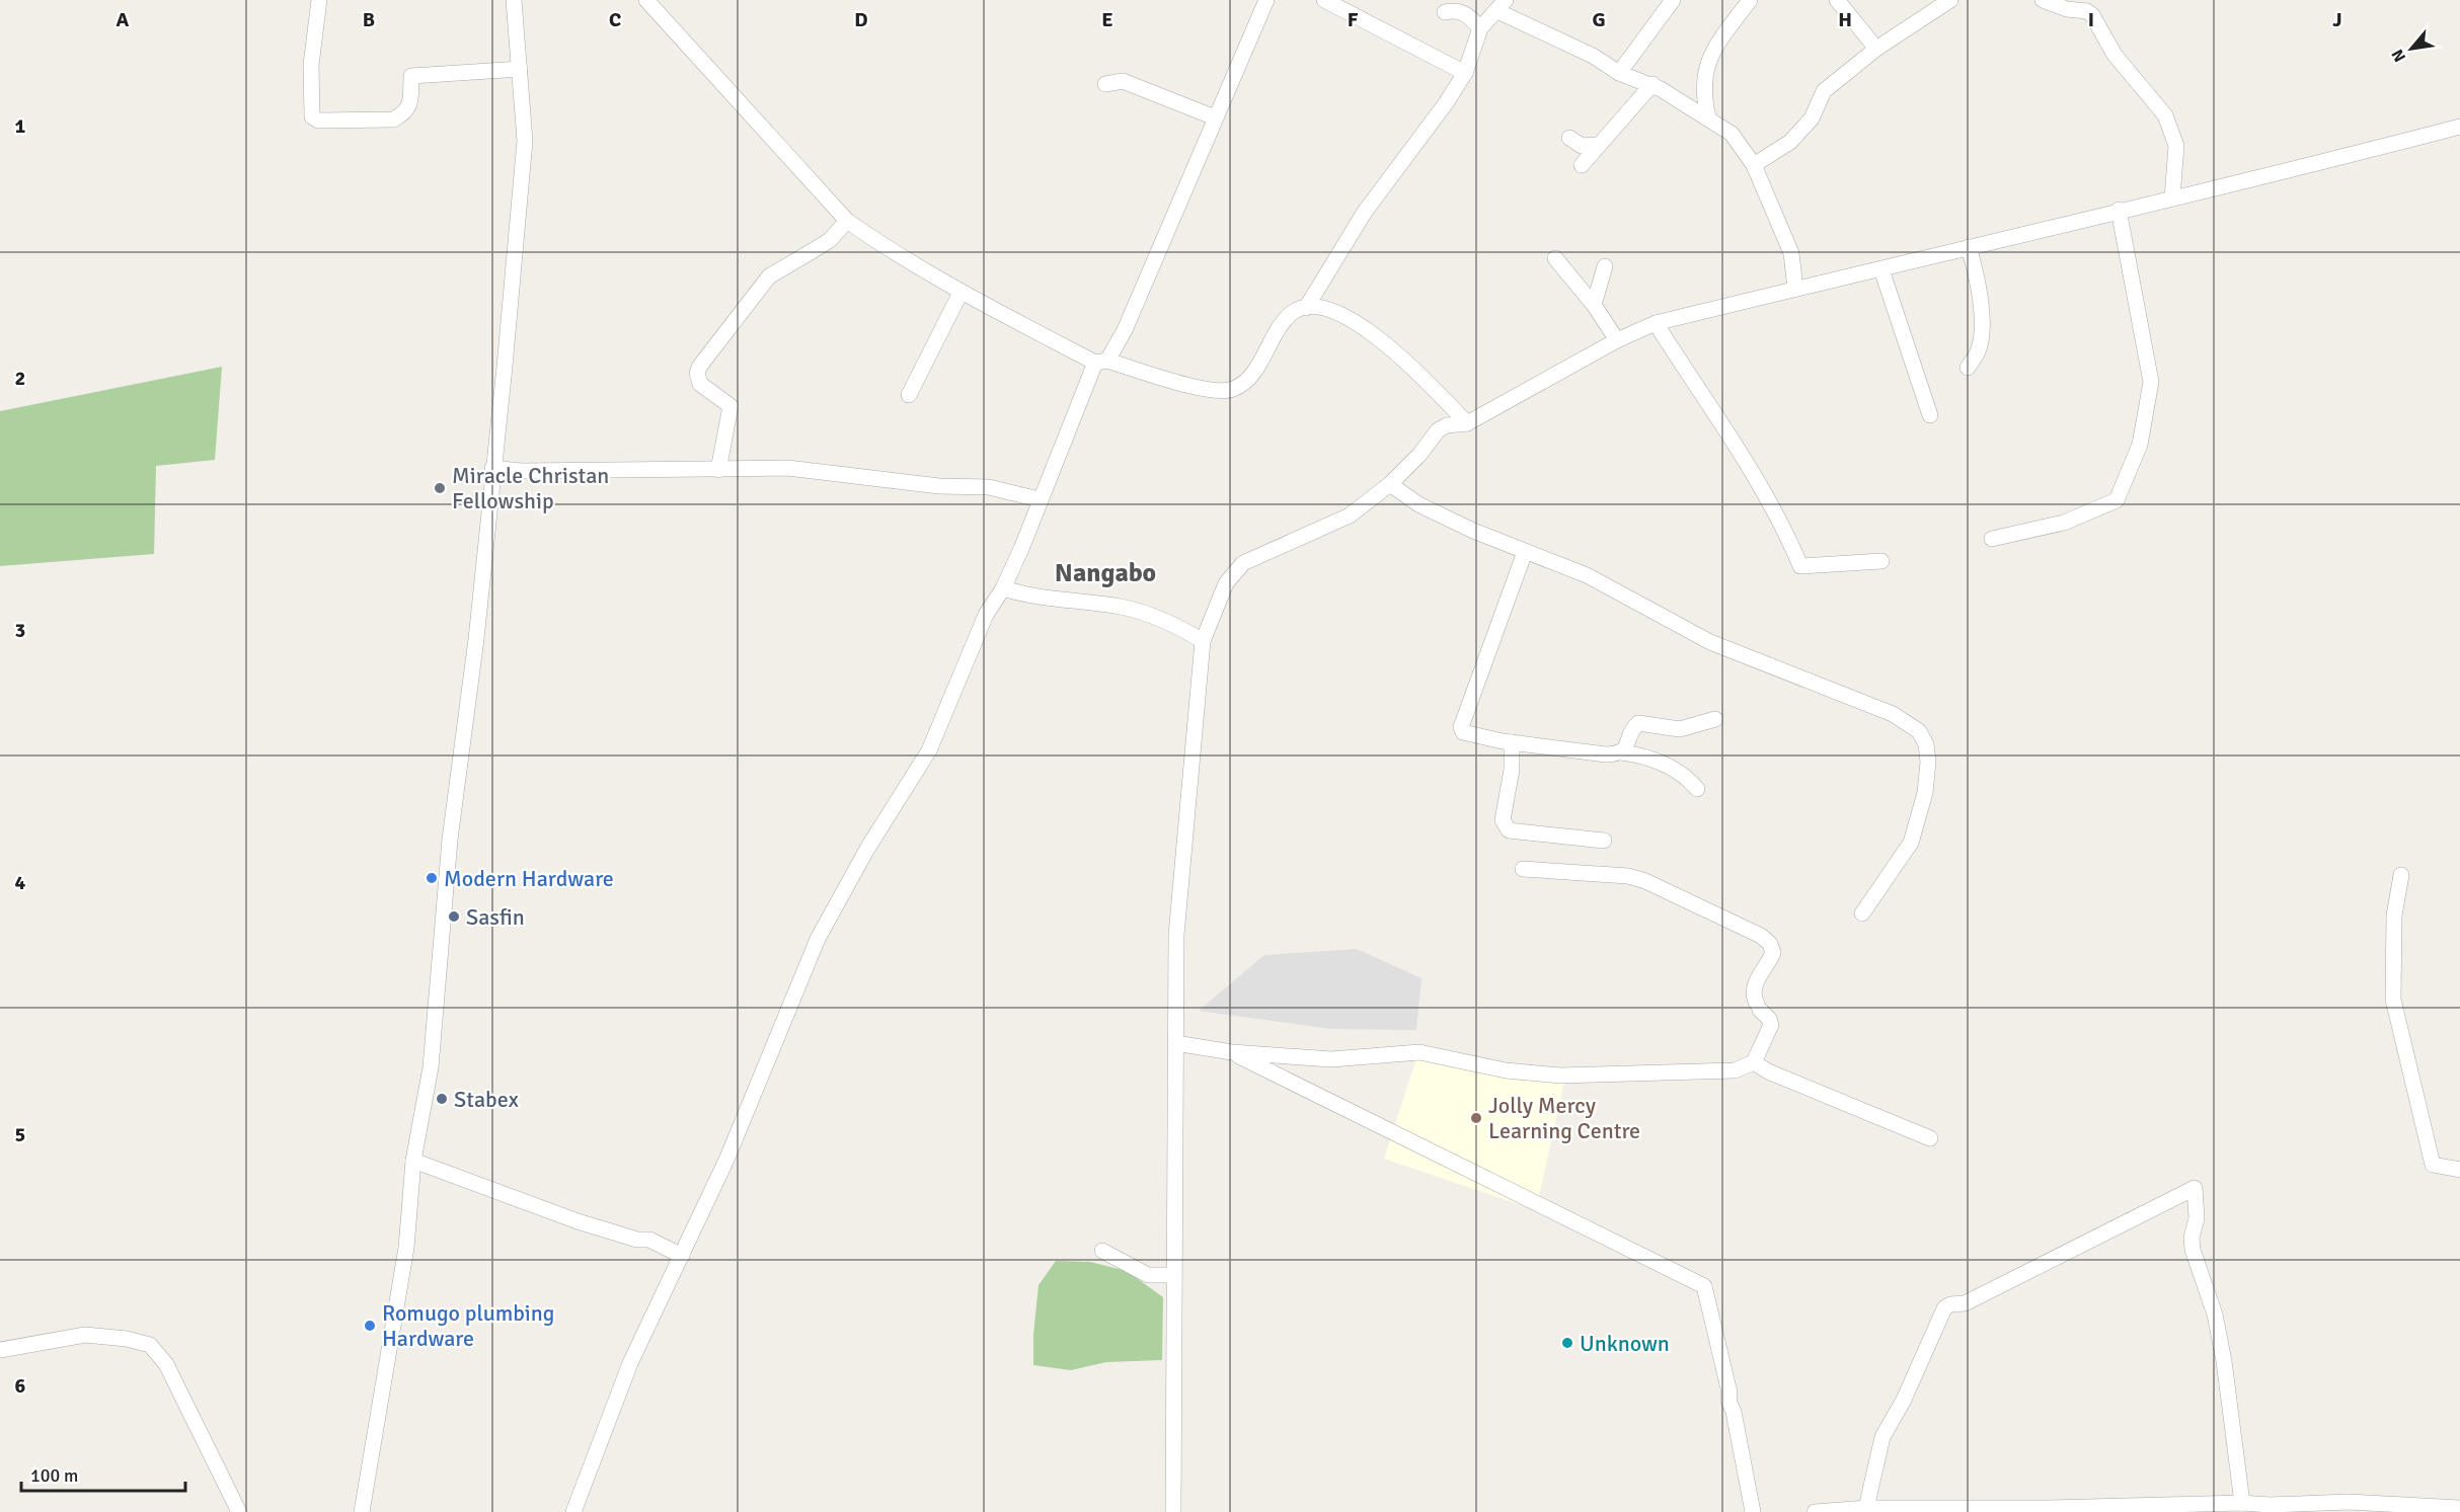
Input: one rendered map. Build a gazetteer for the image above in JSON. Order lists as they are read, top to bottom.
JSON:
{
  "districts": ["Nangabo"],
  "places": [
    "Miracle Christan Fellowship",
    "Modern Hardware",
    "Sasfin",
    "Stabex",
    "Jolly Mercy Learning Centre",
    "Romugo plumbing Hardware",
    "Unknown"
  ],
  "scale_bar": "100 m",
  "north": "bottom left",
  "grid": {
    "columns": [
      "A",
      "B",
      "C",
      "D",
      "E",
      "F",
      "G",
      "H",
      "I",
      "J"
    ],
    "rows": [
      "1",
      "2",
      "3",
      "4",
      "5",
      "6"
    ]
  }
}
